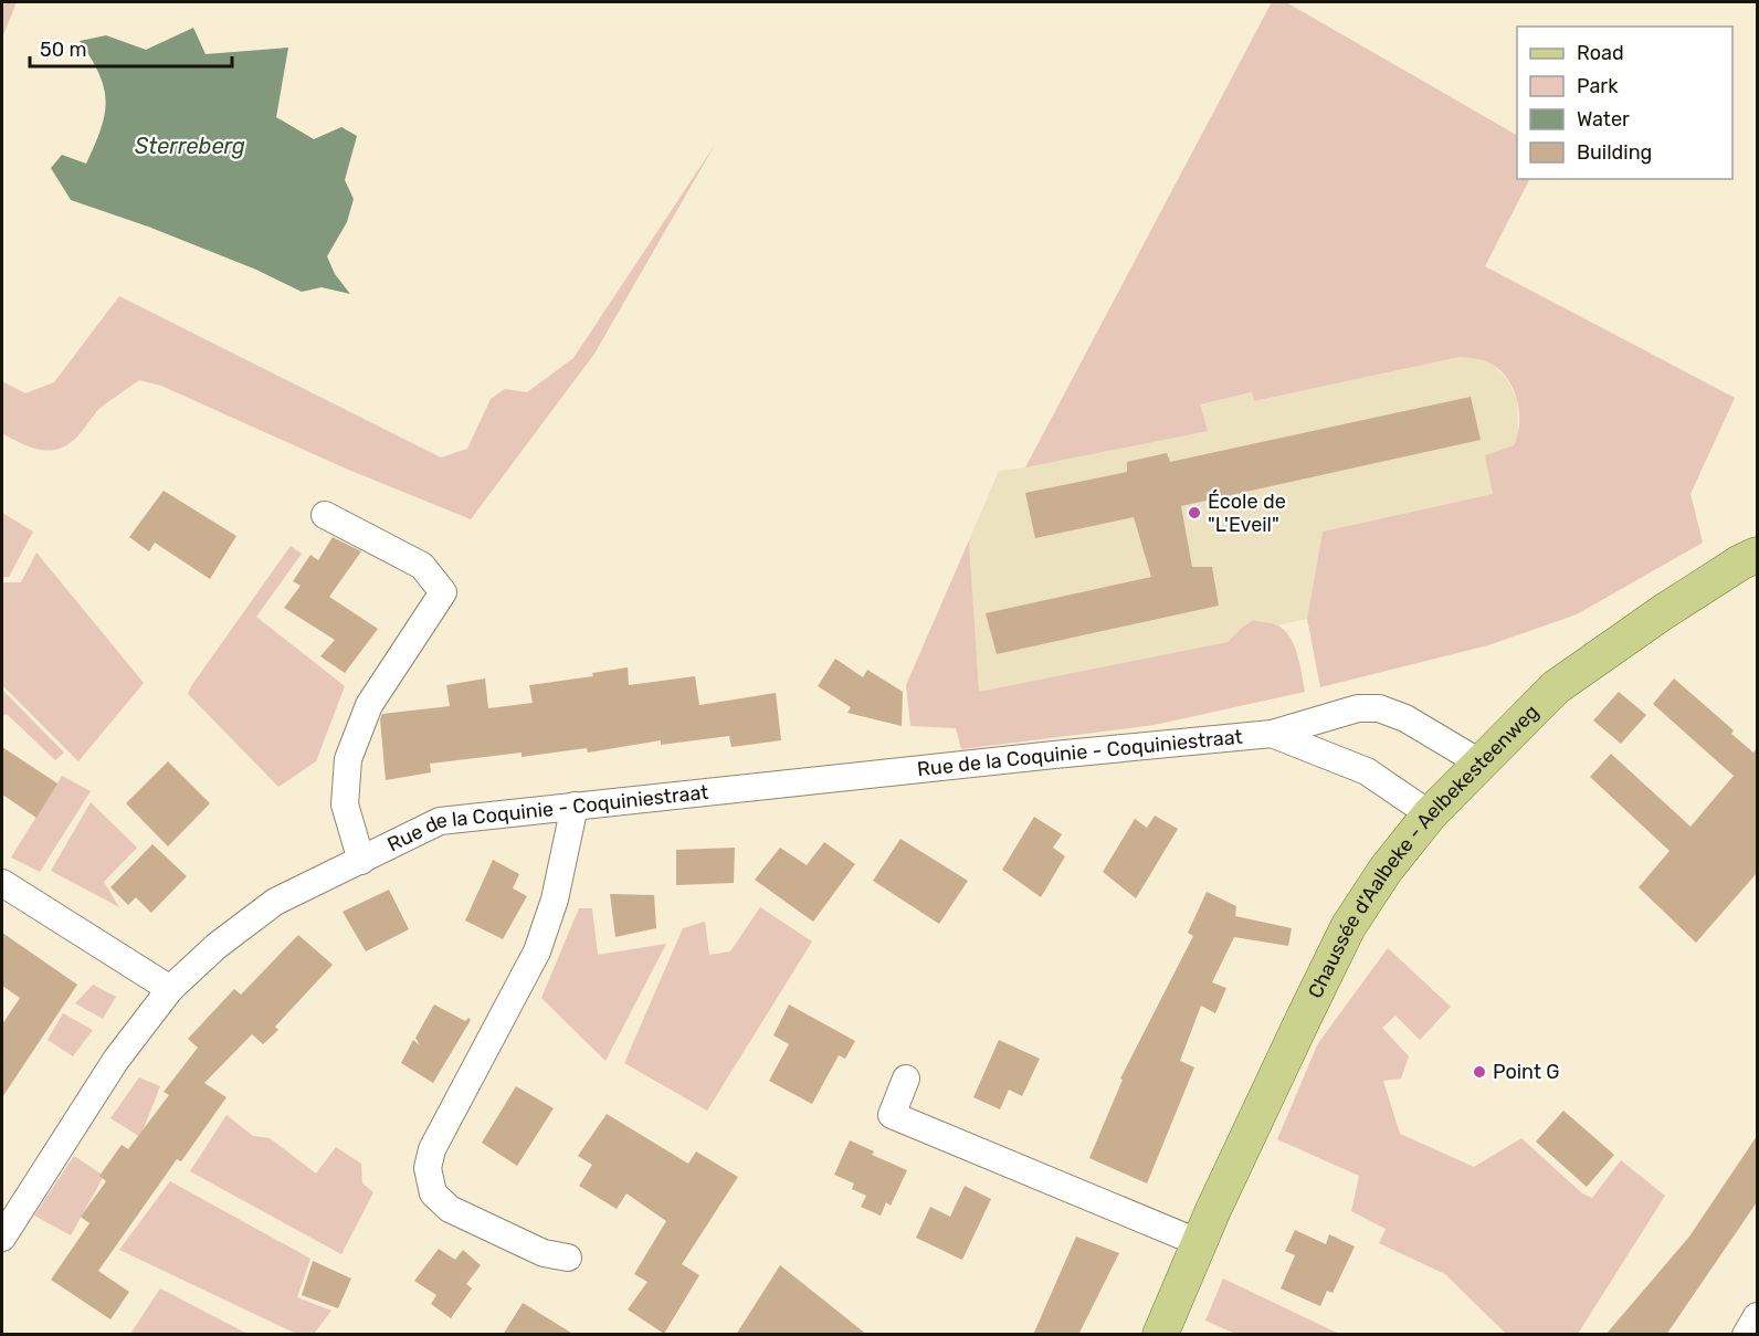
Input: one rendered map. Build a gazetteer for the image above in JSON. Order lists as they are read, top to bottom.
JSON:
{
  "streets": {
    "main road": ["Chaussée d'Aalbeke - Aelbekesteenweg"],
    "street": ["Rue de la Coquinie - Coquiniestraat"]
  },
  "crossings": [
    ["Rue de la Coquinie - Coquiniestraat", "Chaussée d'Aalbeke - Aelbekesteenweg"]
  ],
  "water": ["Sterreberg"],
  "places": ["École de \"L'Eveil\"", "Point G"],
  "legend": [
    "Road",
    "Park",
    "Water",
    "Building"
  ],
  "scale_bar": "50 m"
}
